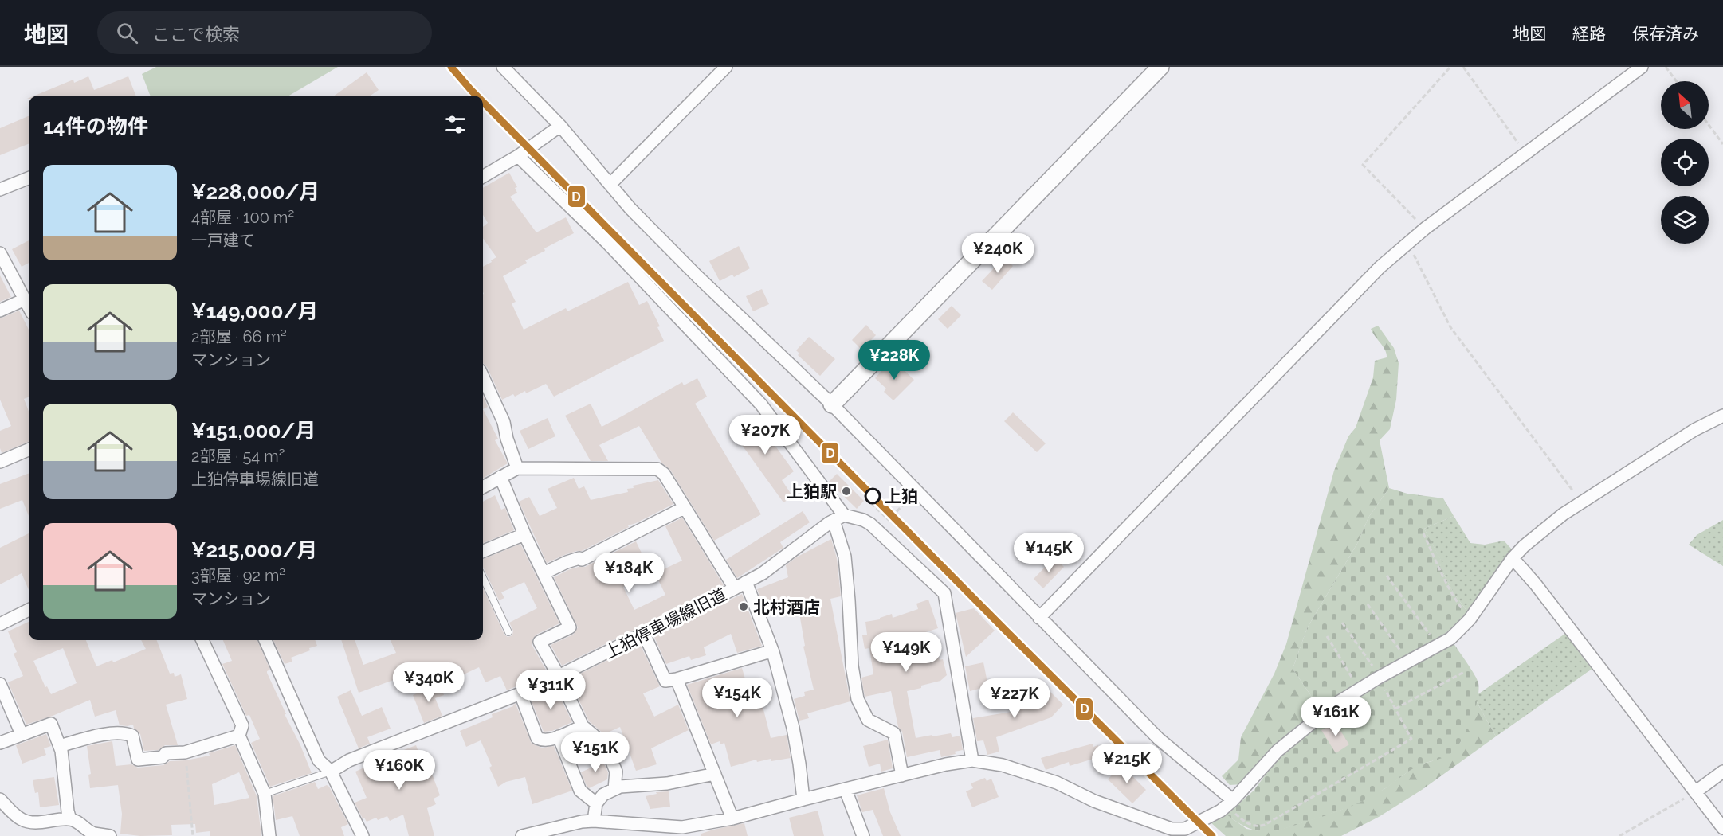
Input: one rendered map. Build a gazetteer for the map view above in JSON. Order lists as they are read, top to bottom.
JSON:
{
  "streets": {
    "street": ["上狛停車場線旧道"]
  },
  "places": ["上狛駅", "上狛", "北村酒店"],
  "lines": ["transit line D"],
  "north": "top left",
  "page": {
    "header": "地図",
    "search": "ここで検索",
    "nav": ["地図", "経路", "保存済み"],
    "heading": "14件の物件",
    "list": [
      {
        "name": "¥228,000/月",
        "note": "4部屋 · 100 m² · 一戸建て"
      },
      {
        "name": "¥149,000/月",
        "note": "2部屋 · 66 m² · マンション"
      },
      {
        "name": "¥151,000/月",
        "note": "2部屋 · 54 m² · 上狛停車場線旧道"
      },
      {
        "name": "¥215,000/月",
        "note": "3部屋 · 92 m² · マンション"
      }
    ],
    "price": [
      "¥240K",
      "¥228K",
      "¥207K",
      "¥145K",
      "¥184K",
      "¥149K",
      "¥340K",
      "¥311K",
      "¥154K",
      "¥227K",
      "¥161K",
      "¥151K",
      "¥215K",
      "¥160K"
    ]
  }
}
